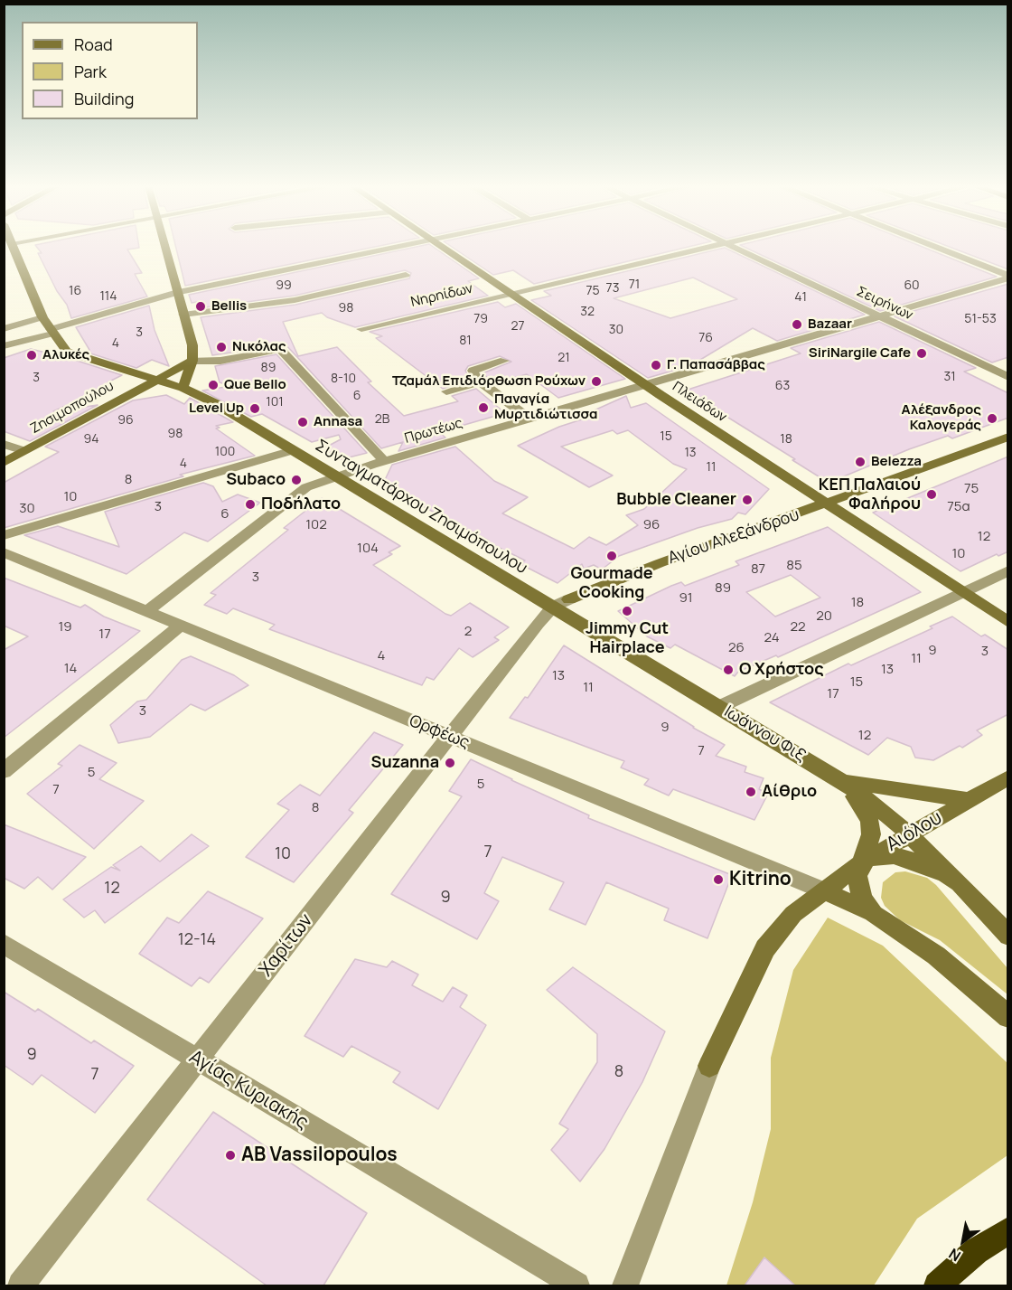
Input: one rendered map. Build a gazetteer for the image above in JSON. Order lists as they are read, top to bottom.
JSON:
{
  "streets": {
    "street": [
      "Νηρηίδων",
      "Σειρήνων",
      "Πλειάδων",
      "Ζησιμοπούλου",
      "Πρωτέως",
      "Συνταγματάρχου Ζησιμόπουλου",
      "Αγίου Αλεξάνδρου",
      "Ορφέως",
      "Ιωάννου Φιξ",
      "Αιόλου",
      "Χαρίτων",
      "Αγίας Κυριακής"
    ]
  },
  "crossings": [
    ["Νηρηίδων", "Πλειάδων"],
    ["Σειρήνων", "Πρωτέως"],
    ["Πλειάδων", "Πρωτέως"],
    ["Πλειάδων", "Αγίου Αλεξάνδρου"],
    ["Ζησιμοπούλου", "Συνταγματάρχου Ζησιμόπουλου"],
    ["Πρωτέως", "Συνταγματάρχου Ζησιμόπουλου"],
    ["Πρωτέως", "Ορφέως"],
    ["Συνταγματάρχου Ζησιμόπουλου", "Αγίου Αλεξάνδρου"],
    ["Συνταγματάρχου Ζησιμόπουλου", "Ιωάννου Φιξ"],
    ["Συνταγματάρχου Ζησιμόπουλου", "Χαρίτων"],
    ["Αγίου Αλεξάνδρου", "Ιωάννου Φιξ"],
    ["Αγίου Αλεξάνδρου", "Χαρίτων"],
    ["Ορφέως", "Αιόλου"],
    ["Ορφέως", "Χαρίτων"],
    ["Ιωάννου Φιξ", "Αιόλου"],
    ["Ιωάννου Φιξ", "Χαρίτων"],
    ["Χαρίτων", "Αγίας Κυριακής"]
  ],
  "places": [
    "Bellis",
    "Bazaar",
    "Νικόλας",
    "SiriNargile Cafe",
    "Αλυκές",
    "Γ. Παπασάββας",
    "Τζαμάλ Επιδιόρθωση Ρούχων",
    "Que Bello",
    "Παναγία Μυρτιδιώτισσα",
    "Level Up",
    "Αλέξανδρος Καλογεράς",
    "Annasa",
    "Belezza",
    "Subaco",
    "ΚΕΠ Παλαιού Φαλήρου",
    "Bubble Cleaner",
    "Ποδήλατο",
    "Gourmade Cooking",
    "Jimmy Cut Hairplace",
    "Ο Χρήστος",
    "Suzanna",
    "Αίθριο",
    "Kitrino",
    "AB Vassilopoulos"
  ],
  "house_numbers": [
    "71",
    "99",
    "60",
    "73",
    "16",
    "75",
    "114",
    "41",
    "98",
    "32",
    "79",
    "51-53",
    "27",
    "30",
    "3",
    "76",
    "81",
    "4",
    "21",
    "89",
    "31",
    "3",
    "8-10",
    "63",
    "6",
    "101",
    "2Β",
    "96",
    "98",
    "15",
    "94",
    "18",
    "100",
    "13",
    "4",
    "11",
    "8",
    "75",
    "10",
    "3",
    "75α",
    "30",
    "6",
    "102",
    "96",
    "12",
    "104",
    "10",
    "85",
    "87",
    "3",
    "89",
    "91",
    "18",
    "20",
    "19",
    "22",
    "2",
    "17",
    "24",
    "26",
    "9",
    "3",
    "4",
    "11",
    "14",
    "13",
    "13",
    "15",
    "11",
    "17",
    "3",
    "9",
    "12",
    "7",
    "5",
    "5",
    "7",
    "8",
    "7",
    "10",
    "12",
    "9",
    "12-14",
    "9",
    "8",
    "7"
  ],
  "legend": ["Road", "Park", "Building"],
  "north": "bottom left"
}
